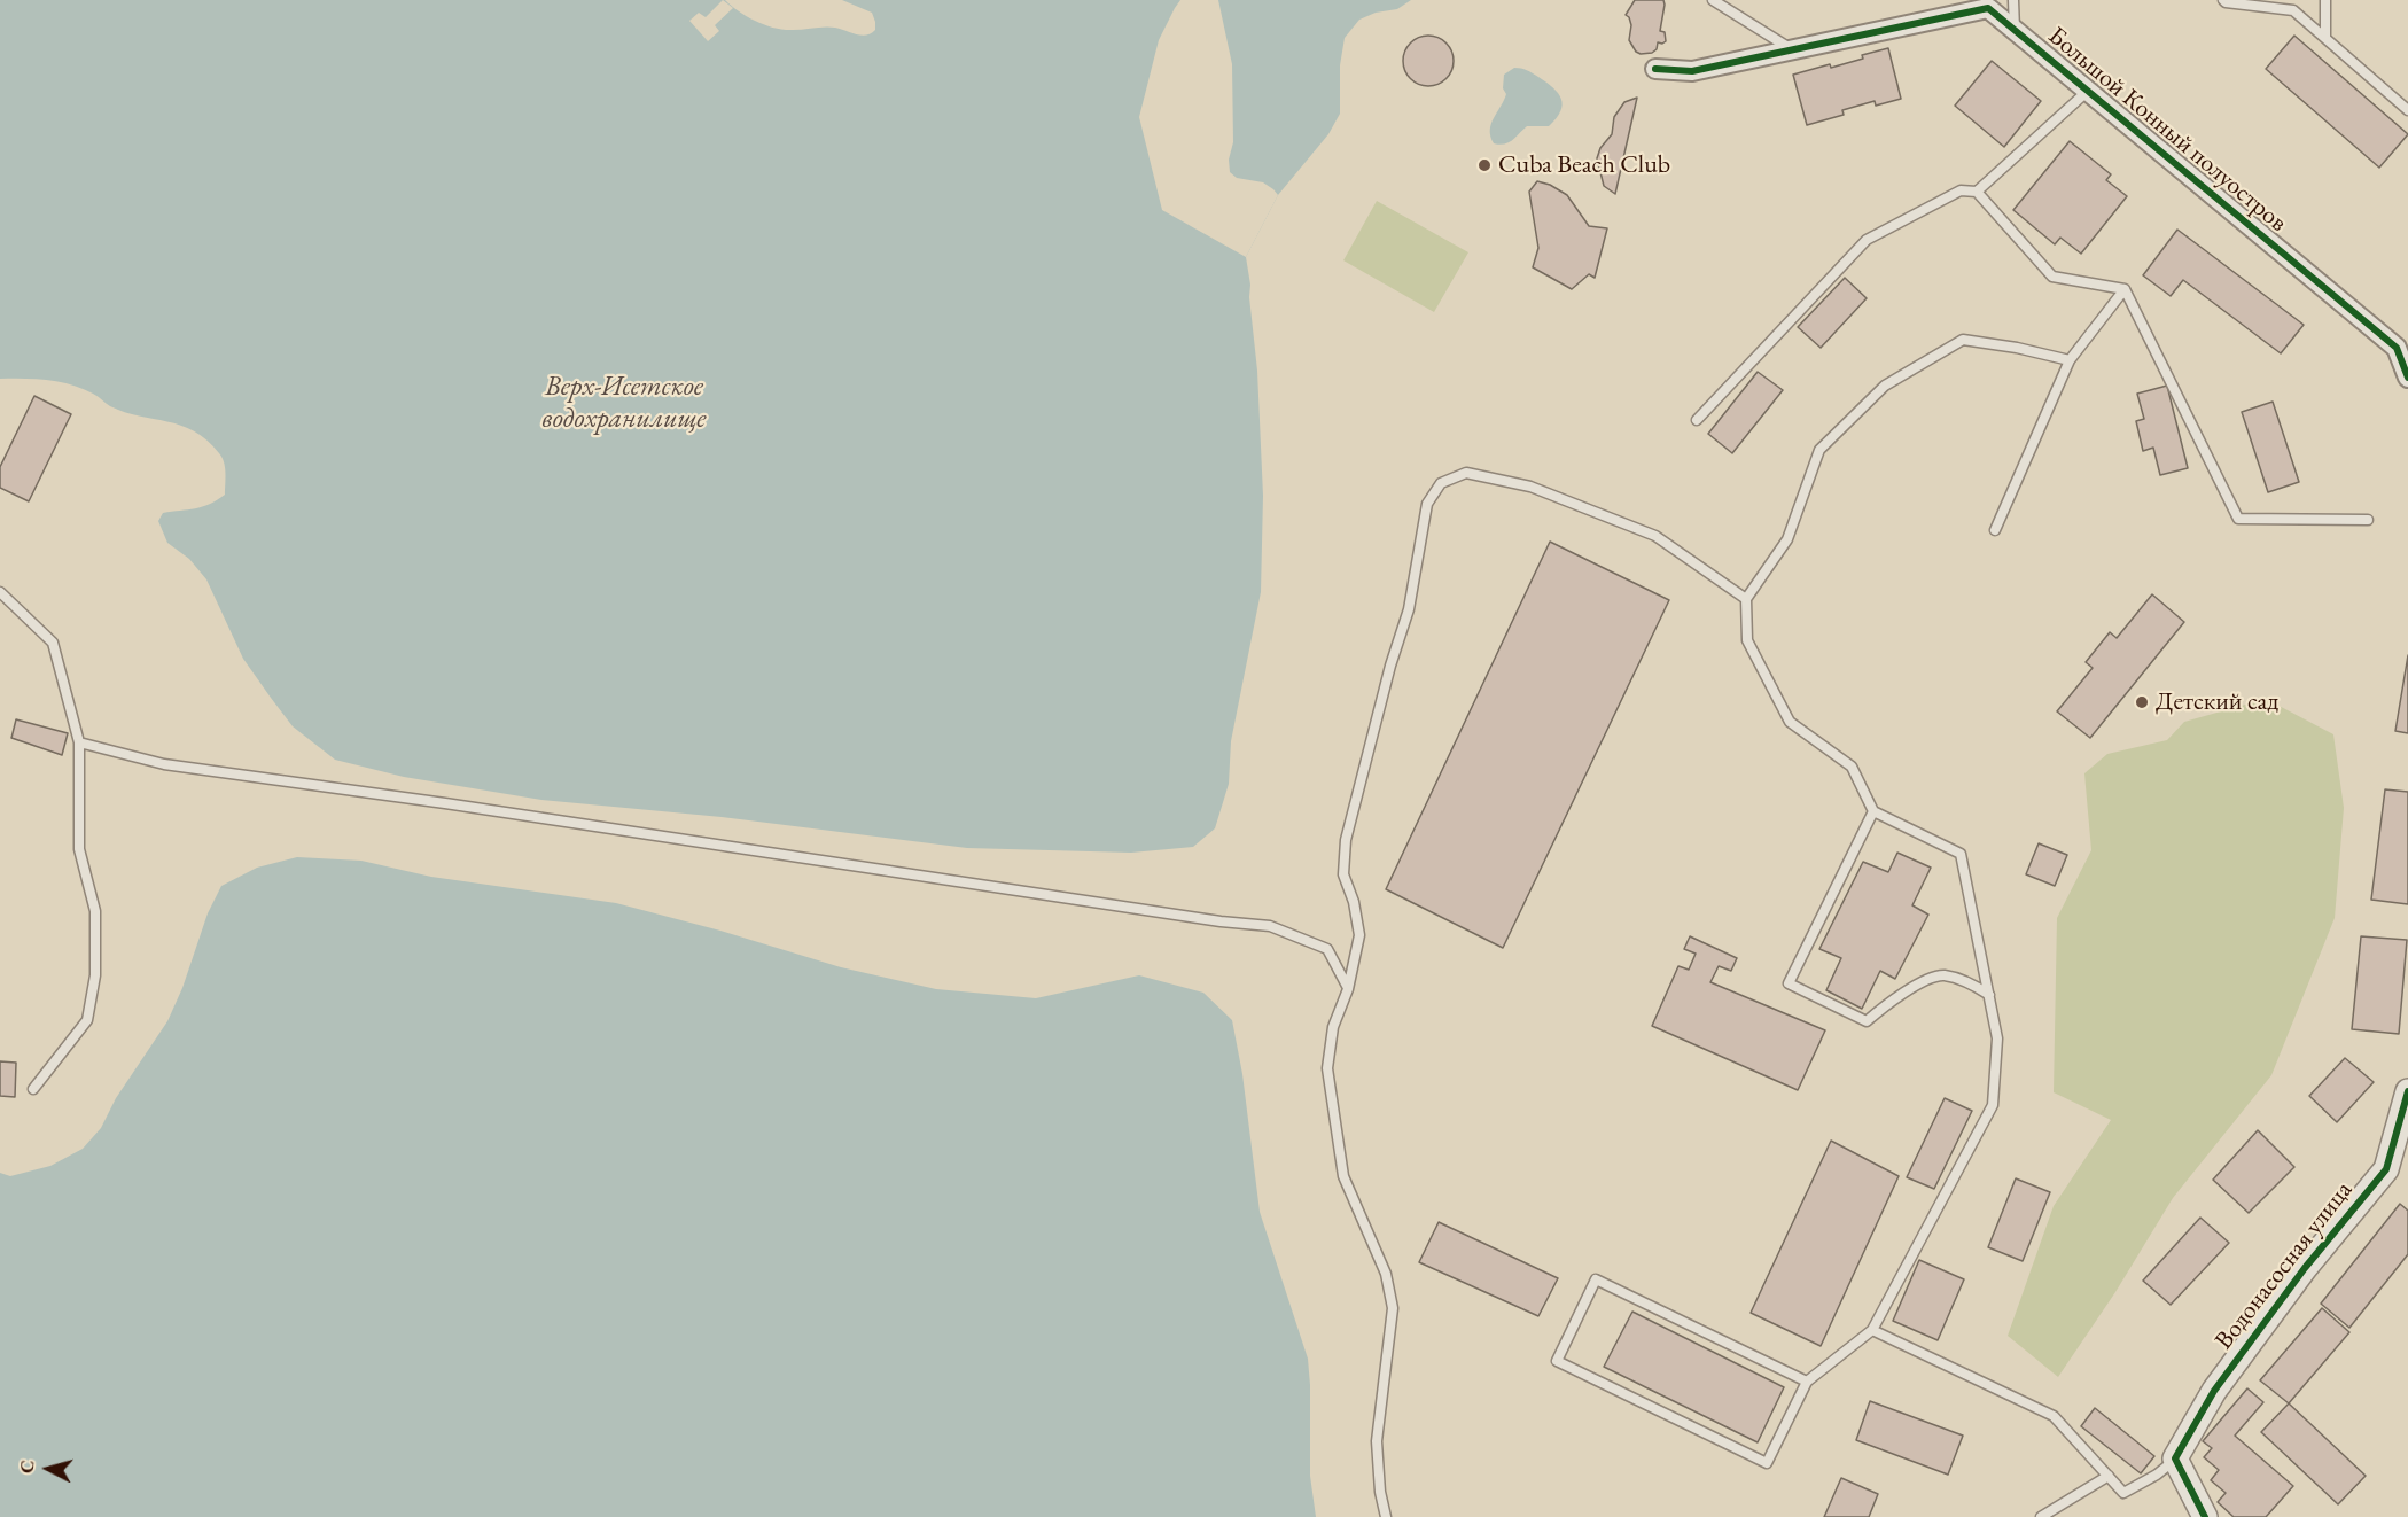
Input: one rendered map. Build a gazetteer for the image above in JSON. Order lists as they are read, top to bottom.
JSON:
{
  "streets": {
    "street": ["Большой Конный полуостров", "Водонасосная улица"]
  },
  "water": ["Верх-Исетское водохранилище"],
  "places": ["Cuba Beach Club", "Детский сад"],
  "north": "left"
}
